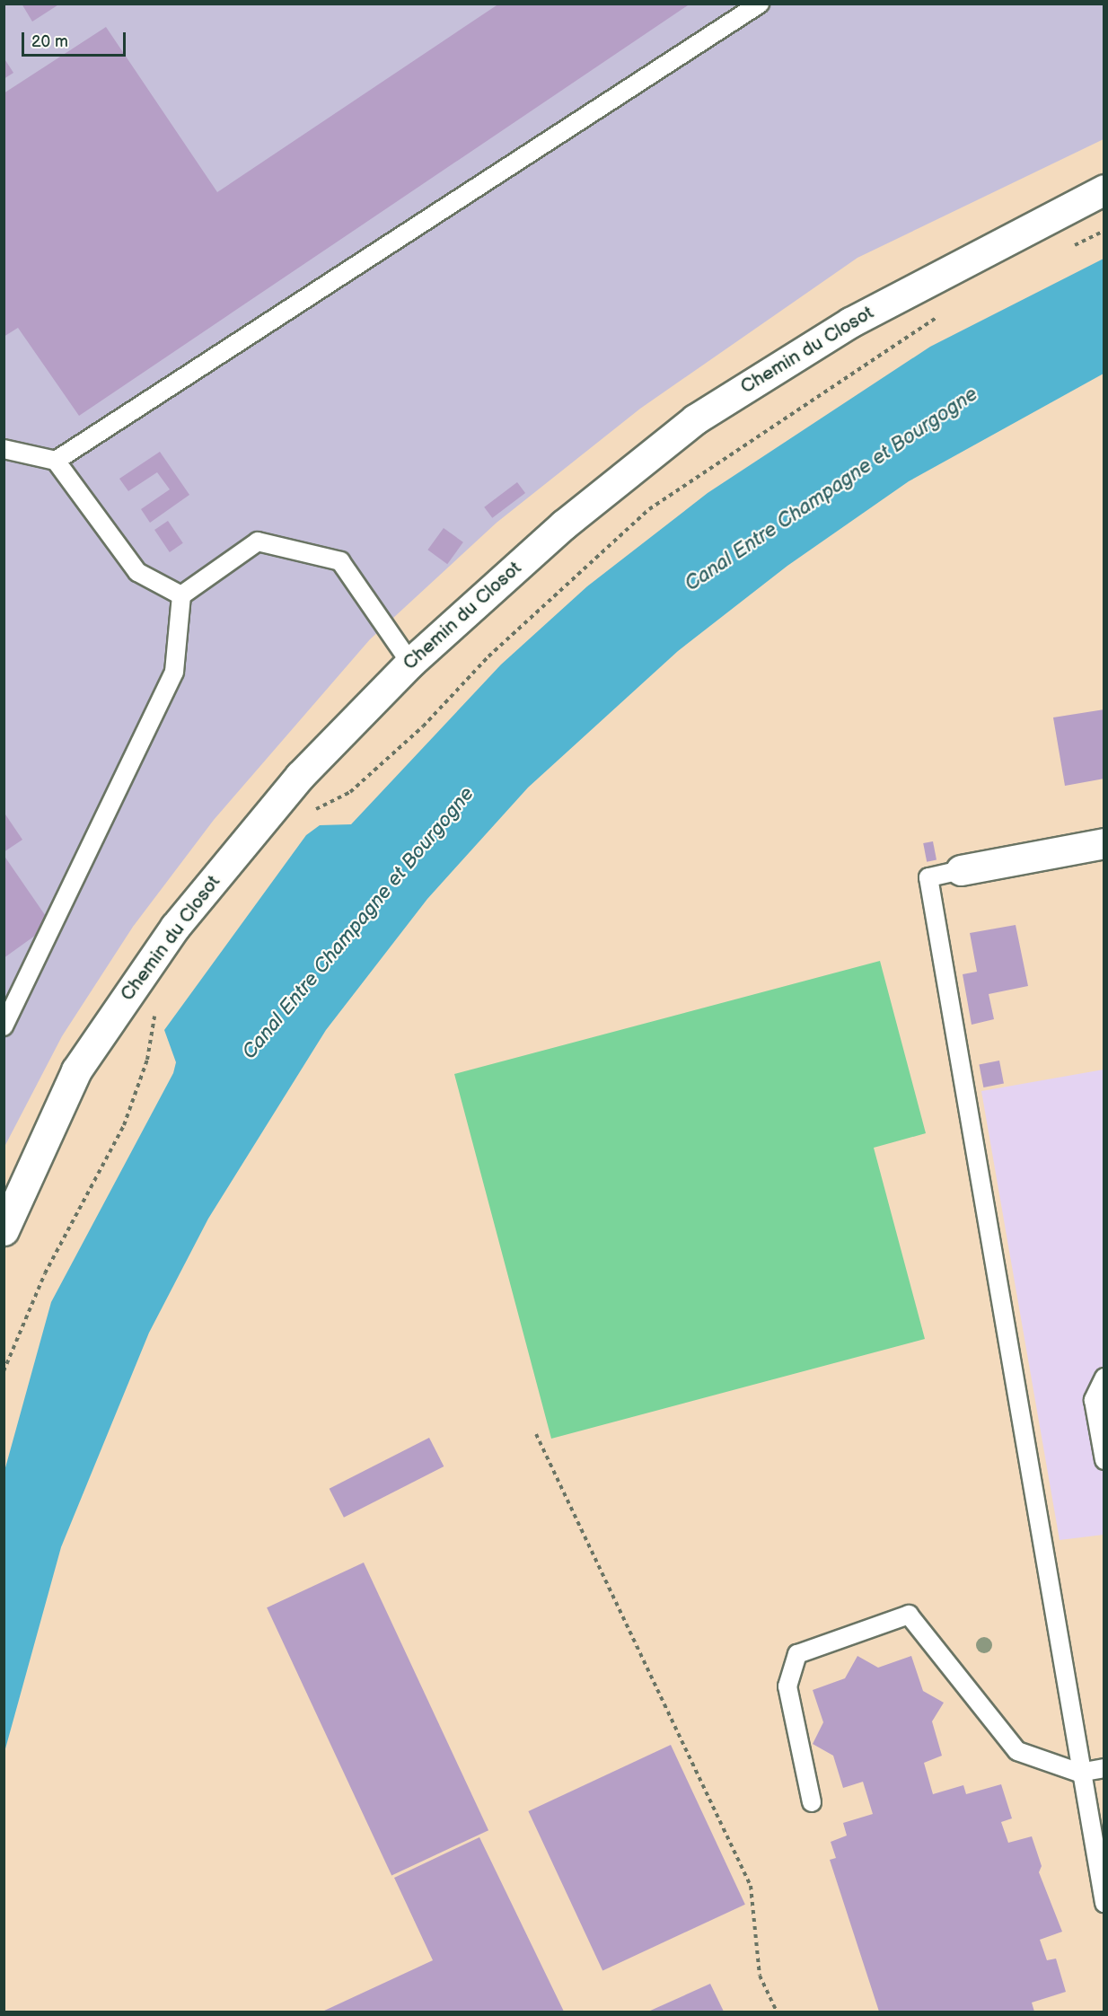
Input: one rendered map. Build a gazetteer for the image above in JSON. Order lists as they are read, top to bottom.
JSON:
{
  "streets": {
    "street": ["Chemin du Closot"]
  },
  "water": ["Canal Entre Champagne et Bourgogne"],
  "scale_bar": "20 m"
}
